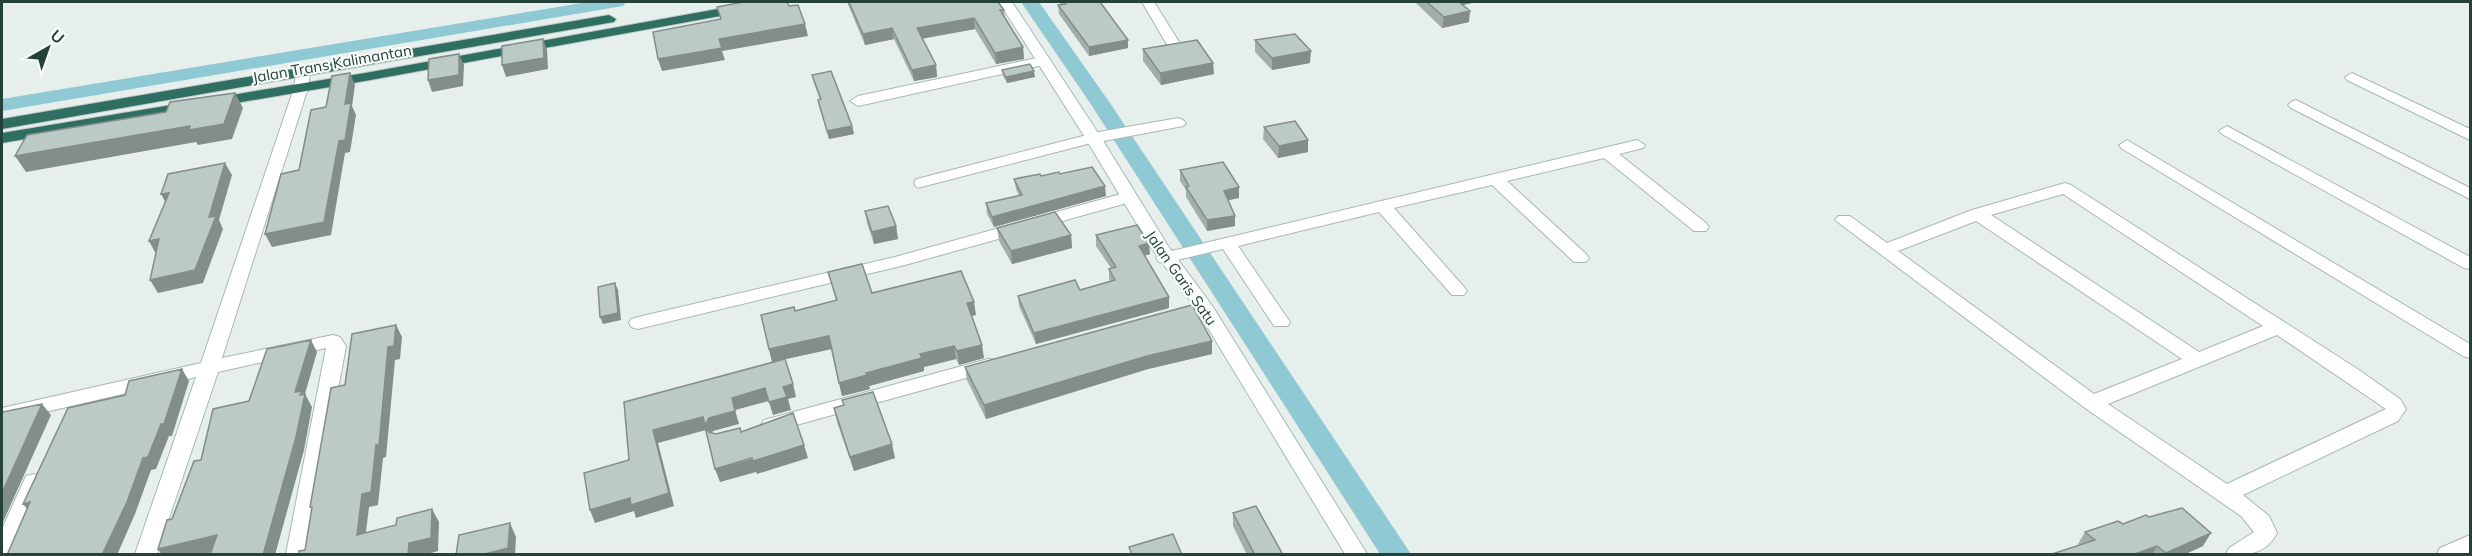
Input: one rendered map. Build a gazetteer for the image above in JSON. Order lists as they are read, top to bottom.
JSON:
{
  "streets": {
    "highway": ["Jalan Trans Kalimantan"],
    "street": ["Jalan Garis Satu"]
  },
  "north": "top right"
}
